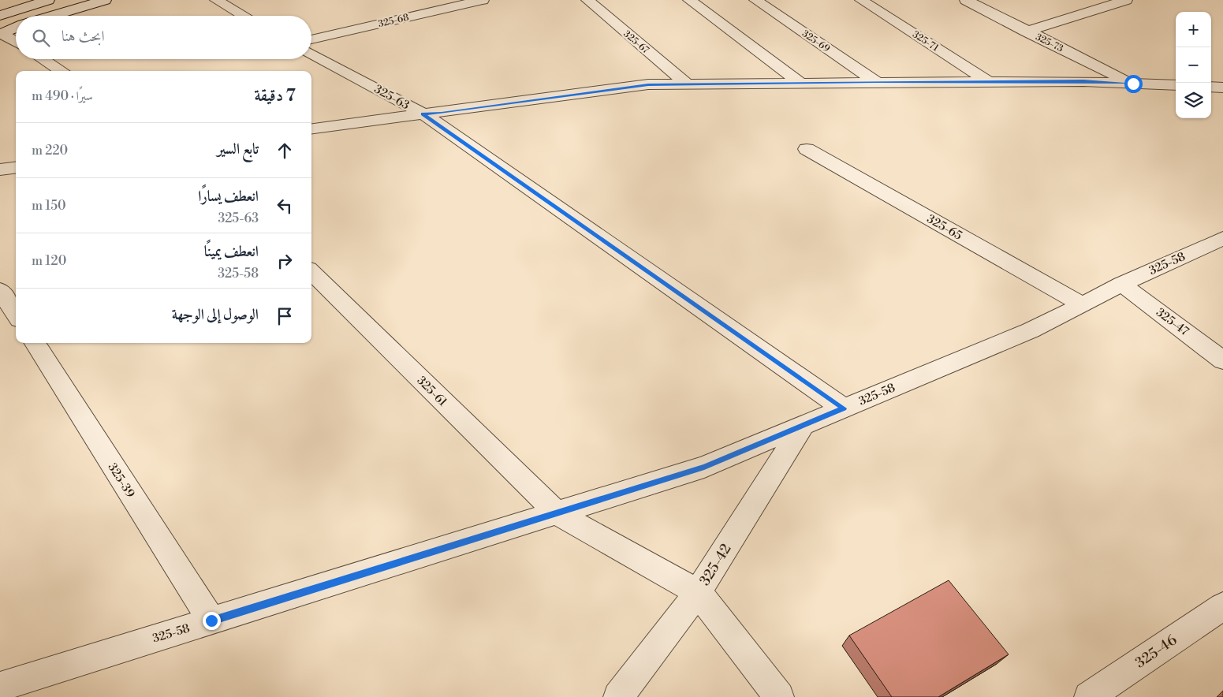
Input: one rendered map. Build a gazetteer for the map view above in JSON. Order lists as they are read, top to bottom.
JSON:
{
  "streets": {
    "street": [
      "325-68",
      "325-69",
      "325-71",
      "325-67",
      "325-73",
      "325-63",
      "325-65",
      "325-58",
      "325-47",
      "325-61",
      "325-39",
      "325-42",
      "325-46"
    ]
  },
  "crossings": [
    ["325-63", "325-58"],
    ["325-65", "325-58"],
    ["325-58", "325-47"],
    ["325-58", "325-61"],
    ["325-58", "325-39"],
    ["325-58", "325-42"],
    ["325-61", "325-42"]
  ],
  "page": {
    "map_buttons": ["+", "−"],
    "search": "ابحث هنا",
    "heading": ["7 دقيقة", "سيرًا · 490 m"],
    "list": [
      ["تابع السير", "220 m"],
      ["انعطف يسارًا", "325-63", "150 m"],
      ["انعطف يمينًا", "325-58", "120 m"],
      "الوصول إلى الوجهة"
    ]
  }
}
